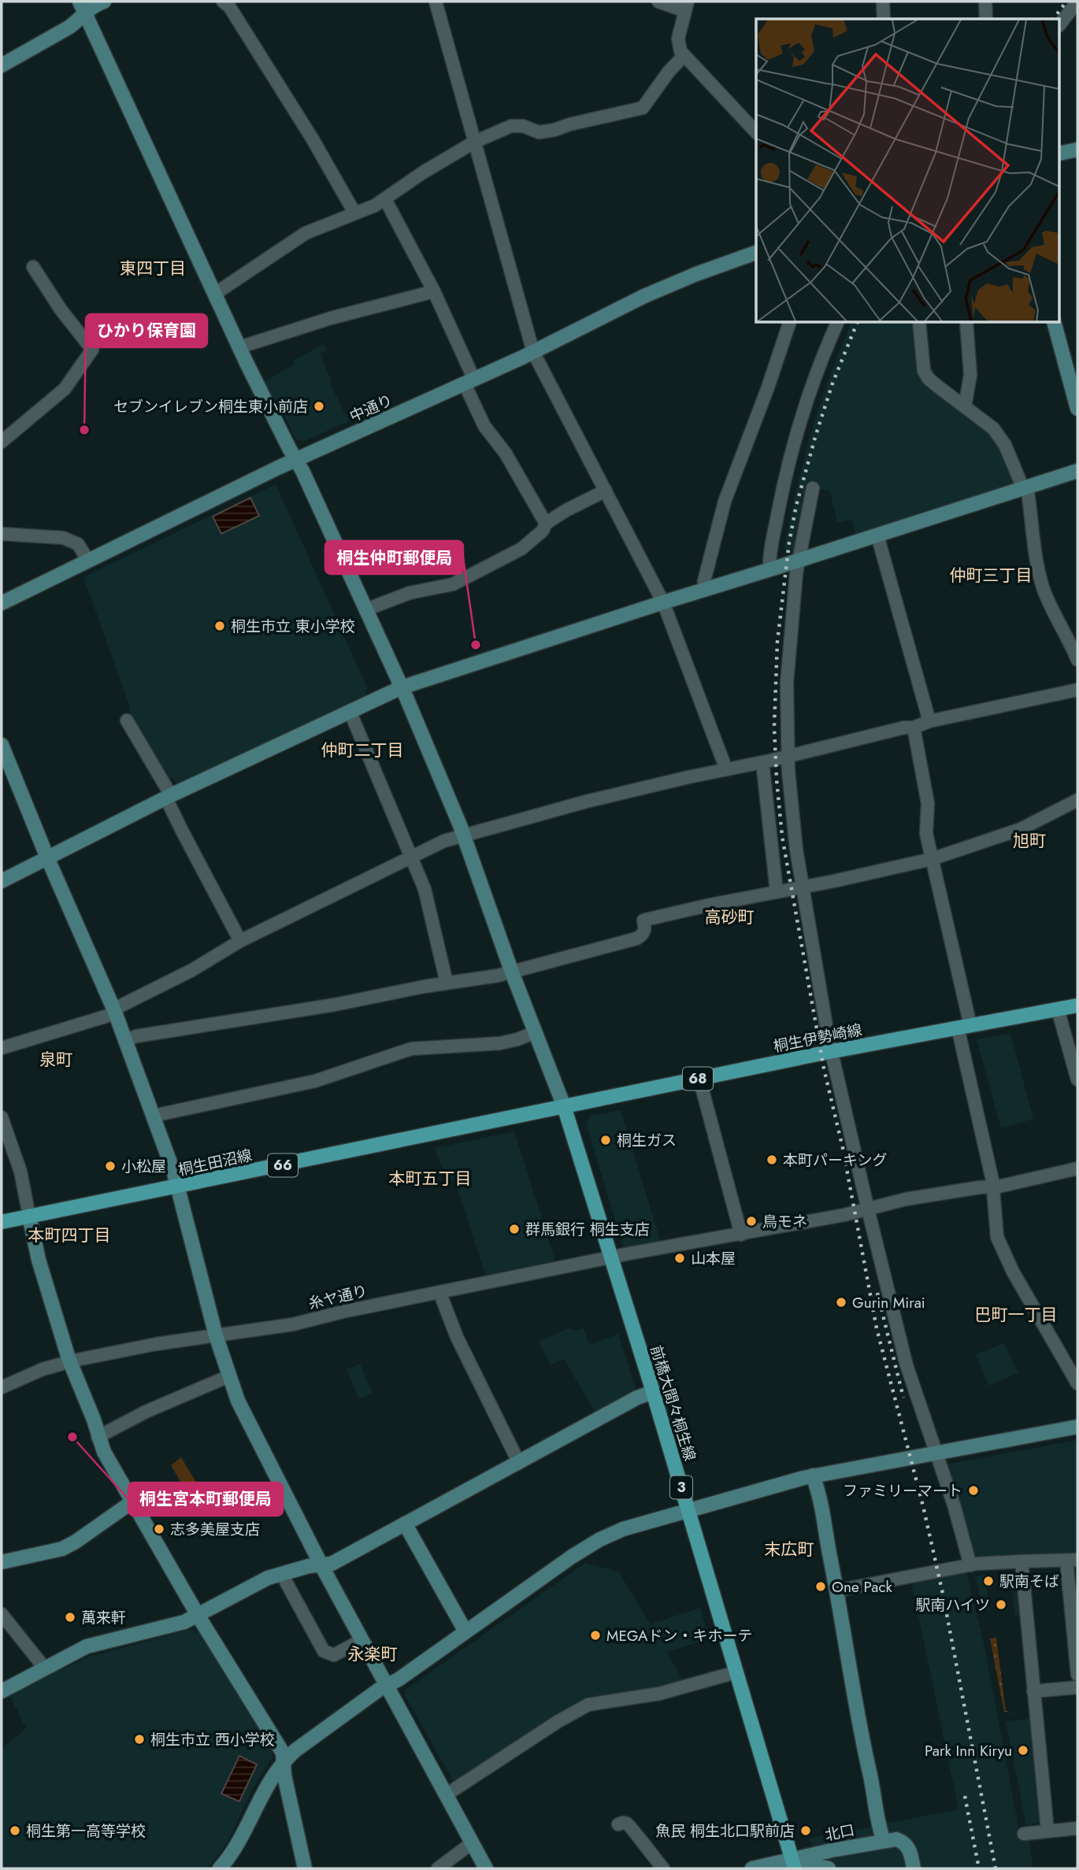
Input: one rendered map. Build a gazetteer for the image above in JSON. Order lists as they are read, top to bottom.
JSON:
{
  "streets": {
    "main road": [
      "桐生伊勢崎線",
      "68",
      "桐生田沼線",
      "66",
      "前橋大間々桐生線",
      "3"
    ],
    "street": ["中通り", "糸ヤ通り", "北口"]
  },
  "crossings": [
    ["桐生伊勢崎線", "桐生田沼線"],
    ["桐生伊勢崎線", "前橋大間々桐生線"],
    ["桐生田沼線", "前橋大間々桐生線"],
    ["糸ヤ通り", "前橋大間々桐生線"],
    ["前橋大間々桐生線", "北口"]
  ],
  "districts": [
    "東四丁目",
    "仲町三丁目",
    "仲町二丁目",
    "旭町",
    "高砂町",
    "泉町",
    "本町五丁目",
    "本町四丁目",
    "巴町一丁目",
    "末広町",
    "永楽町"
  ],
  "places": [
    "セブンイレブン桐生東小前店",
    "ひかり保育園",
    "桐生市立 東小学校",
    "桐生仲町郵便局",
    "桐生ガス",
    "本町パーキング",
    "小松屋",
    "鳥モネ",
    "群馬銀行 桐生支店",
    "山本屋",
    "Gurin Mirai",
    "桐生宮本町郵便局",
    "ファミリーマート",
    "志多美屋支店",
    "駅南そば",
    "One Pack",
    "駅南ハイツ",
    "萬来軒",
    "MEGAドン・キホーテ",
    "桐生市立 西小学校",
    "Park Inn Kiryu",
    "桐生第一高等学校",
    "魚民 桐生北口駅前店"
  ]
}
